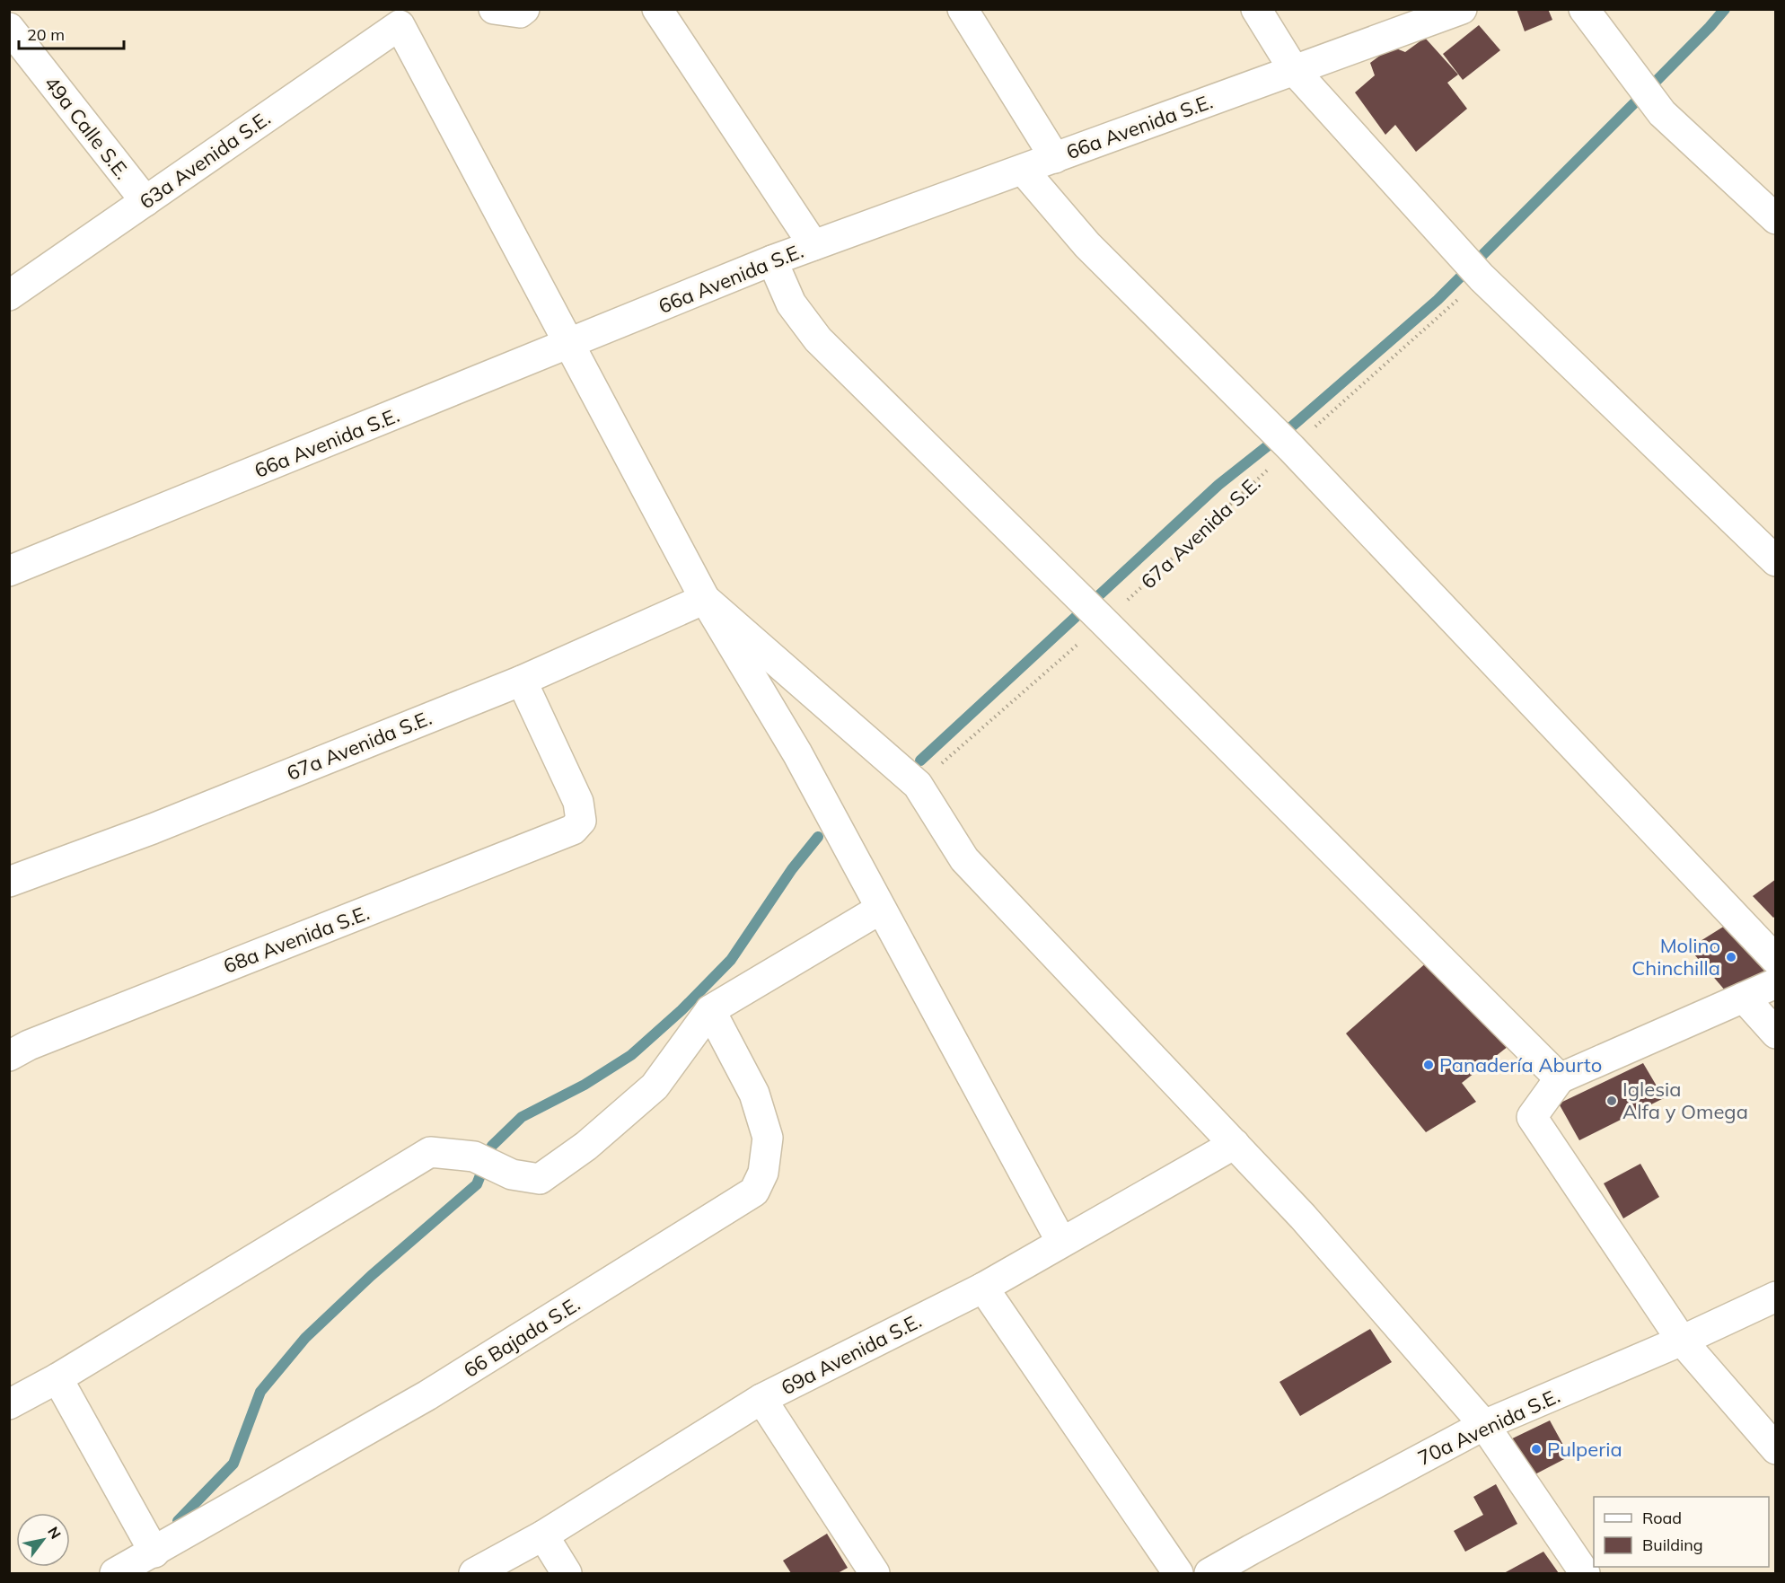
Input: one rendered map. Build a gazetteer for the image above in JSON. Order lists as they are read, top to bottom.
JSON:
{
  "streets": {
    "street": [
      "66a Avenida S.E.",
      "49a Calle S.E.",
      "63a Avenida S.E.",
      "67a Avenida S.E.",
      "68a Avenida S.E.",
      "66 Bajada S.E.",
      "69a Avenida S.E.",
      "70a Avenida S.E."
    ]
  },
  "crossings": [
    ["66a Avenida S.E.", "63a Avenida S.E."],
    ["49a Calle S.E.", "63a Avenida S.E."],
    ["67a Avenida S.E.", "68a Avenida S.E."]
  ],
  "places": [
    "Molino Chinchilla",
    "Panadería Aburto",
    "Iglesia Alfa y Omega",
    "Pulperia"
  ],
  "legend": ["Road", "Building"],
  "scale_bar": "20 m",
  "north": "top right"
}
